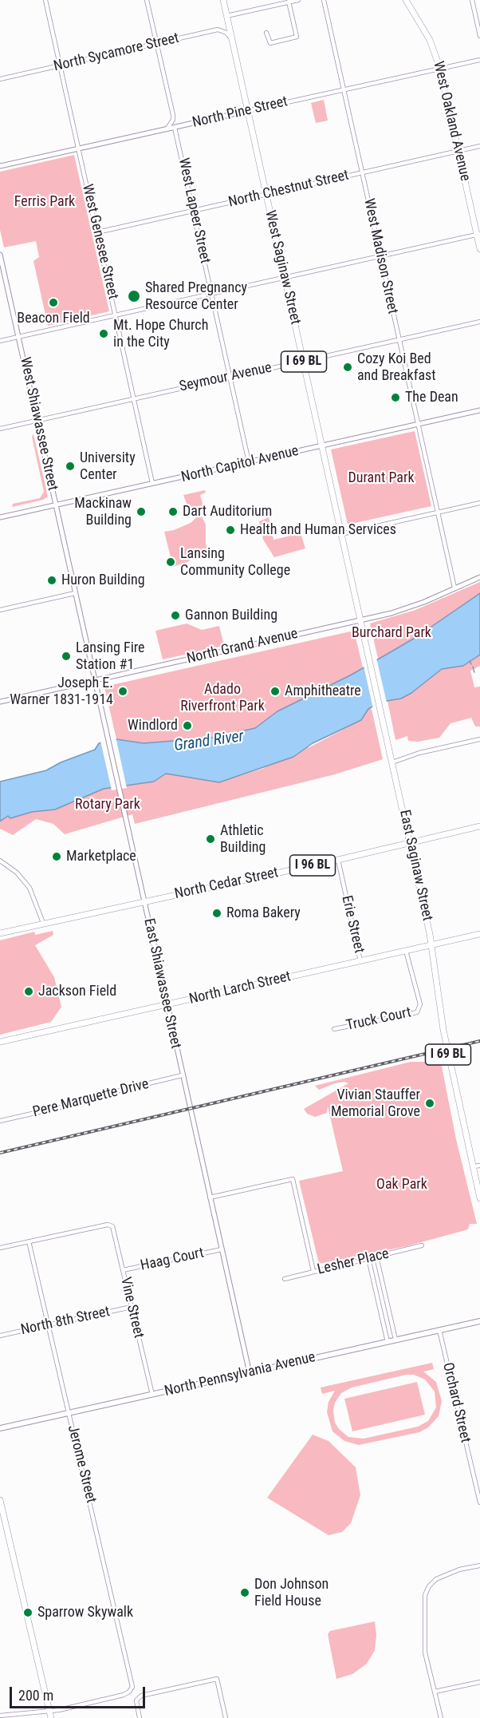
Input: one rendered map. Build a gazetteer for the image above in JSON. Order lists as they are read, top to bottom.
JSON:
{
  "streets": {
    "main road": [
      "West Oakland Avenue",
      "West Saginaw Street",
      "I 69 BL",
      "I 96 BL",
      "East Saginaw Street",
      "North Cedar Street",
      "North Larch Street",
      "North Pennsylvania Avenue"
    ],
    "street": [
      "North Sycamore Street",
      "North Pine Street",
      "North Chestnut Street",
      "West Lapeer Street",
      "West Genesee Street",
      "West Madison Street",
      "Seymour Avenue",
      "West Shiawassee Street",
      "North Capitol Avenue",
      "North Grand Avenue",
      "Erie Street",
      "East Shiawassee Street",
      "Truck Court",
      "Pere Marquette Drive",
      "Haag Court",
      "Lesher Place",
      "Vine Street",
      "North 8th Street",
      "Orchard Street",
      "Jerome Street"
    ]
  },
  "crossings": [
    ["North Sycamore Street", "West Genesee Street"],
    ["North Sycamore Street", "West Saginaw Street"],
    ["North Pine Street", "West Oakland Avenue"],
    ["North Pine Street", "West Lapeer Street"],
    ["North Pine Street", "West Genesee Street"],
    ["North Pine Street", "West Madison Street"],
    ["North Pine Street", "West Saginaw Street"],
    ["West Oakland Avenue", "North Chestnut Street"],
    ["North Chestnut Street", "West Lapeer Street"],
    ["North Chestnut Street", "West Genesee Street"],
    ["North Chestnut Street", "West Madison Street"],
    ["North Chestnut Street", "West Saginaw Street"],
    ["West Lapeer Street", "Seymour Avenue"],
    ["West Lapeer Street", "North Capitol Avenue"],
    ["West Genesee Street", "Seymour Avenue"],
    ["West Genesee Street", "North Capitol Avenue"],
    ["West Madison Street", "Seymour Avenue"],
    ["West Madison Street", "North Capitol Avenue"],
    ["West Madison Street", "North Grand Avenue"],
    ["West Saginaw Street", "Seymour Avenue"],
    ["West Saginaw Street", "North Capitol Avenue"],
    ["West Saginaw Street", "East Saginaw Street"],
    ["Seymour Avenue", "West Shiawassee Street"],
    ["West Shiawassee Street", "North Capitol Avenue"],
    ["West Shiawassee Street", "East Shiawassee Street"],
    ["North Grand Avenue", "East Saginaw Street"],
    ["North Grand Avenue", "East Shiawassee Street"],
    ["East Saginaw Street", "North Cedar Street"],
    ["East Saginaw Street", "North Larch Street"],
    ["North Cedar Street", "Erie Street"],
    ["North Cedar Street", "East Shiawassee Street"],
    ["Erie Street", "North Larch Street"],
    ["East Shiawassee Street", "North Larch Street"],
    ["East Shiawassee Street", "Pere Marquette Drive"],
    ["East Shiawassee Street", "Haag Court"],
    ["East Shiawassee Street", "North Pennsylvania Avenue"],
    ["North Larch Street", "Truck Court"],
    ["Haag Court", "Vine Street"],
    ["Vine Street", "North 8th Street"],
    ["Vine Street", "North Pennsylvania Avenue"],
    ["Vine Street", "Jerome Street"],
    ["North 8th Street", "Jerome Street"],
    ["North Pennsylvania Avenue", "Orchard Street"],
    ["North Pennsylvania Avenue", "Jerome Street"]
  ],
  "water": ["Grand River"],
  "parks": [
    "Ferris Park",
    "Durant Park",
    "Burchard Park",
    "Adado Riverfront Park",
    "Rotary Park",
    "Oak Park"
  ],
  "places": [
    "Shared Pregnancy Resource Center",
    "Beacon Field",
    "Mt. Hope Church in the City",
    "Cozy Koi Bed and Breakfast",
    "The Dean",
    "University Center",
    "Mackinaw Building",
    "Dart Auditorium",
    "Health and Human Services",
    "Lansing Community College",
    "Huron Building",
    "Gannon Building",
    "Lansing Fire Station #1",
    "Joseph E. Warner 1831-1914",
    "Amphitheatre",
    "Windlord",
    "Athletic Building",
    "Marketplace",
    "Roma Bakery",
    "Jackson Field",
    "Vivian Stauffer Memorial Grove",
    "Don Johnson Field House",
    "Sparrow Skywalk"
  ],
  "scale_bar": "200 m"
}
